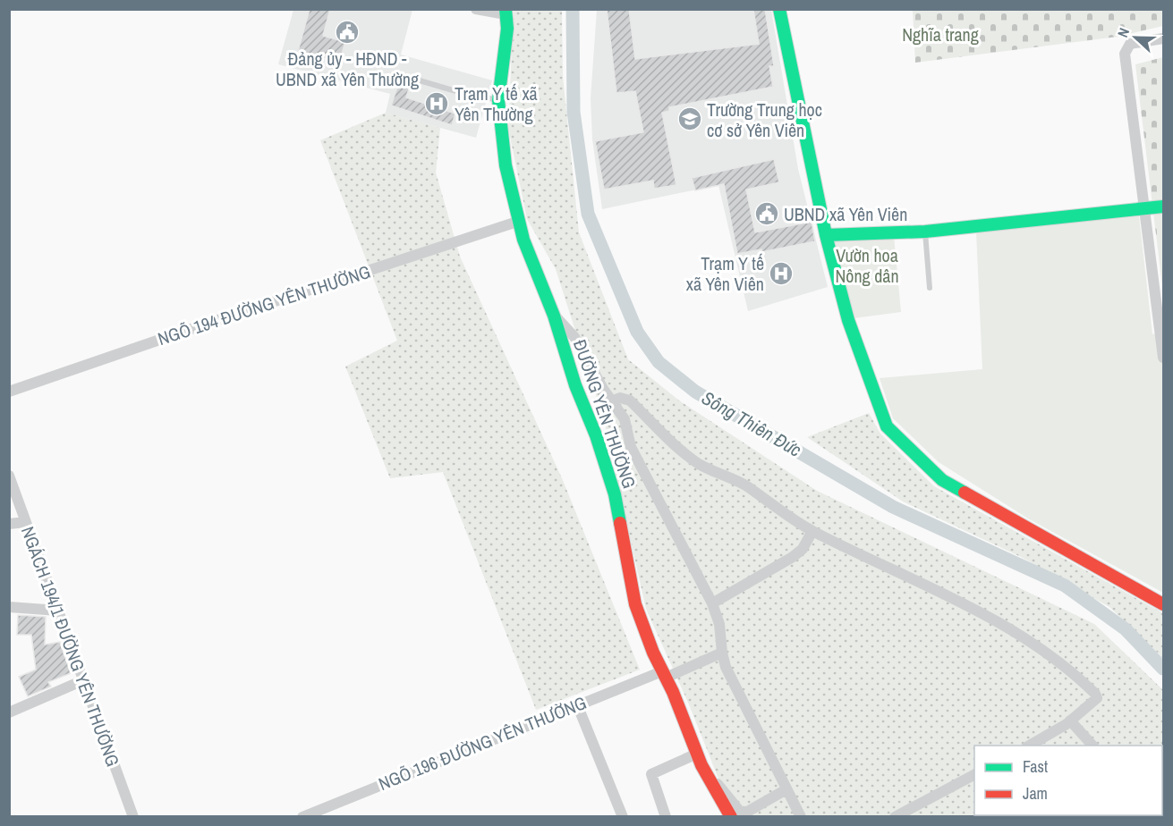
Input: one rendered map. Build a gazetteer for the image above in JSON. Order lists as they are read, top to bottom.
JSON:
{
  "streets": {
    "street": [
      "NGÕ 194 ĐƯỜNG YÊN THƯỜNG",
      "ĐƯỜNG YÊN THƯỜNG",
      "NGÁCH 194/1 ĐƯỜNG YÊN THƯỜNG",
      "NGÕ 196 ĐƯỜNG YÊN THƯỜNG"
    ]
  },
  "crossings": [
    ["NGÕ 194 ĐƯỜNG YÊN THƯỜNG", "ĐƯỜNG YÊN THƯỜNG"],
    ["ĐƯỜNG YÊN THƯỜNG", "NGÕ 196 ĐƯỜNG YÊN THƯỜNG"]
  ],
  "water": ["Sông Thiên Đức"],
  "parks": ["Nghĩa trang", "Vườn hoa Nông dân"],
  "places": {
    "public building": ["Đảng ủy - HĐND - UBND xã Yên Thường", "UBND xã Yên Viên"],
    "hospital": ["Trạm Y tế xã Yên Thường", "Trạm Y tế xã Yên Viên"],
    "school or university": ["Trường Trung học cơ sở Yên Viên"]
  },
  "legend": ["Fast", "Jam"],
  "north": "left"
}
